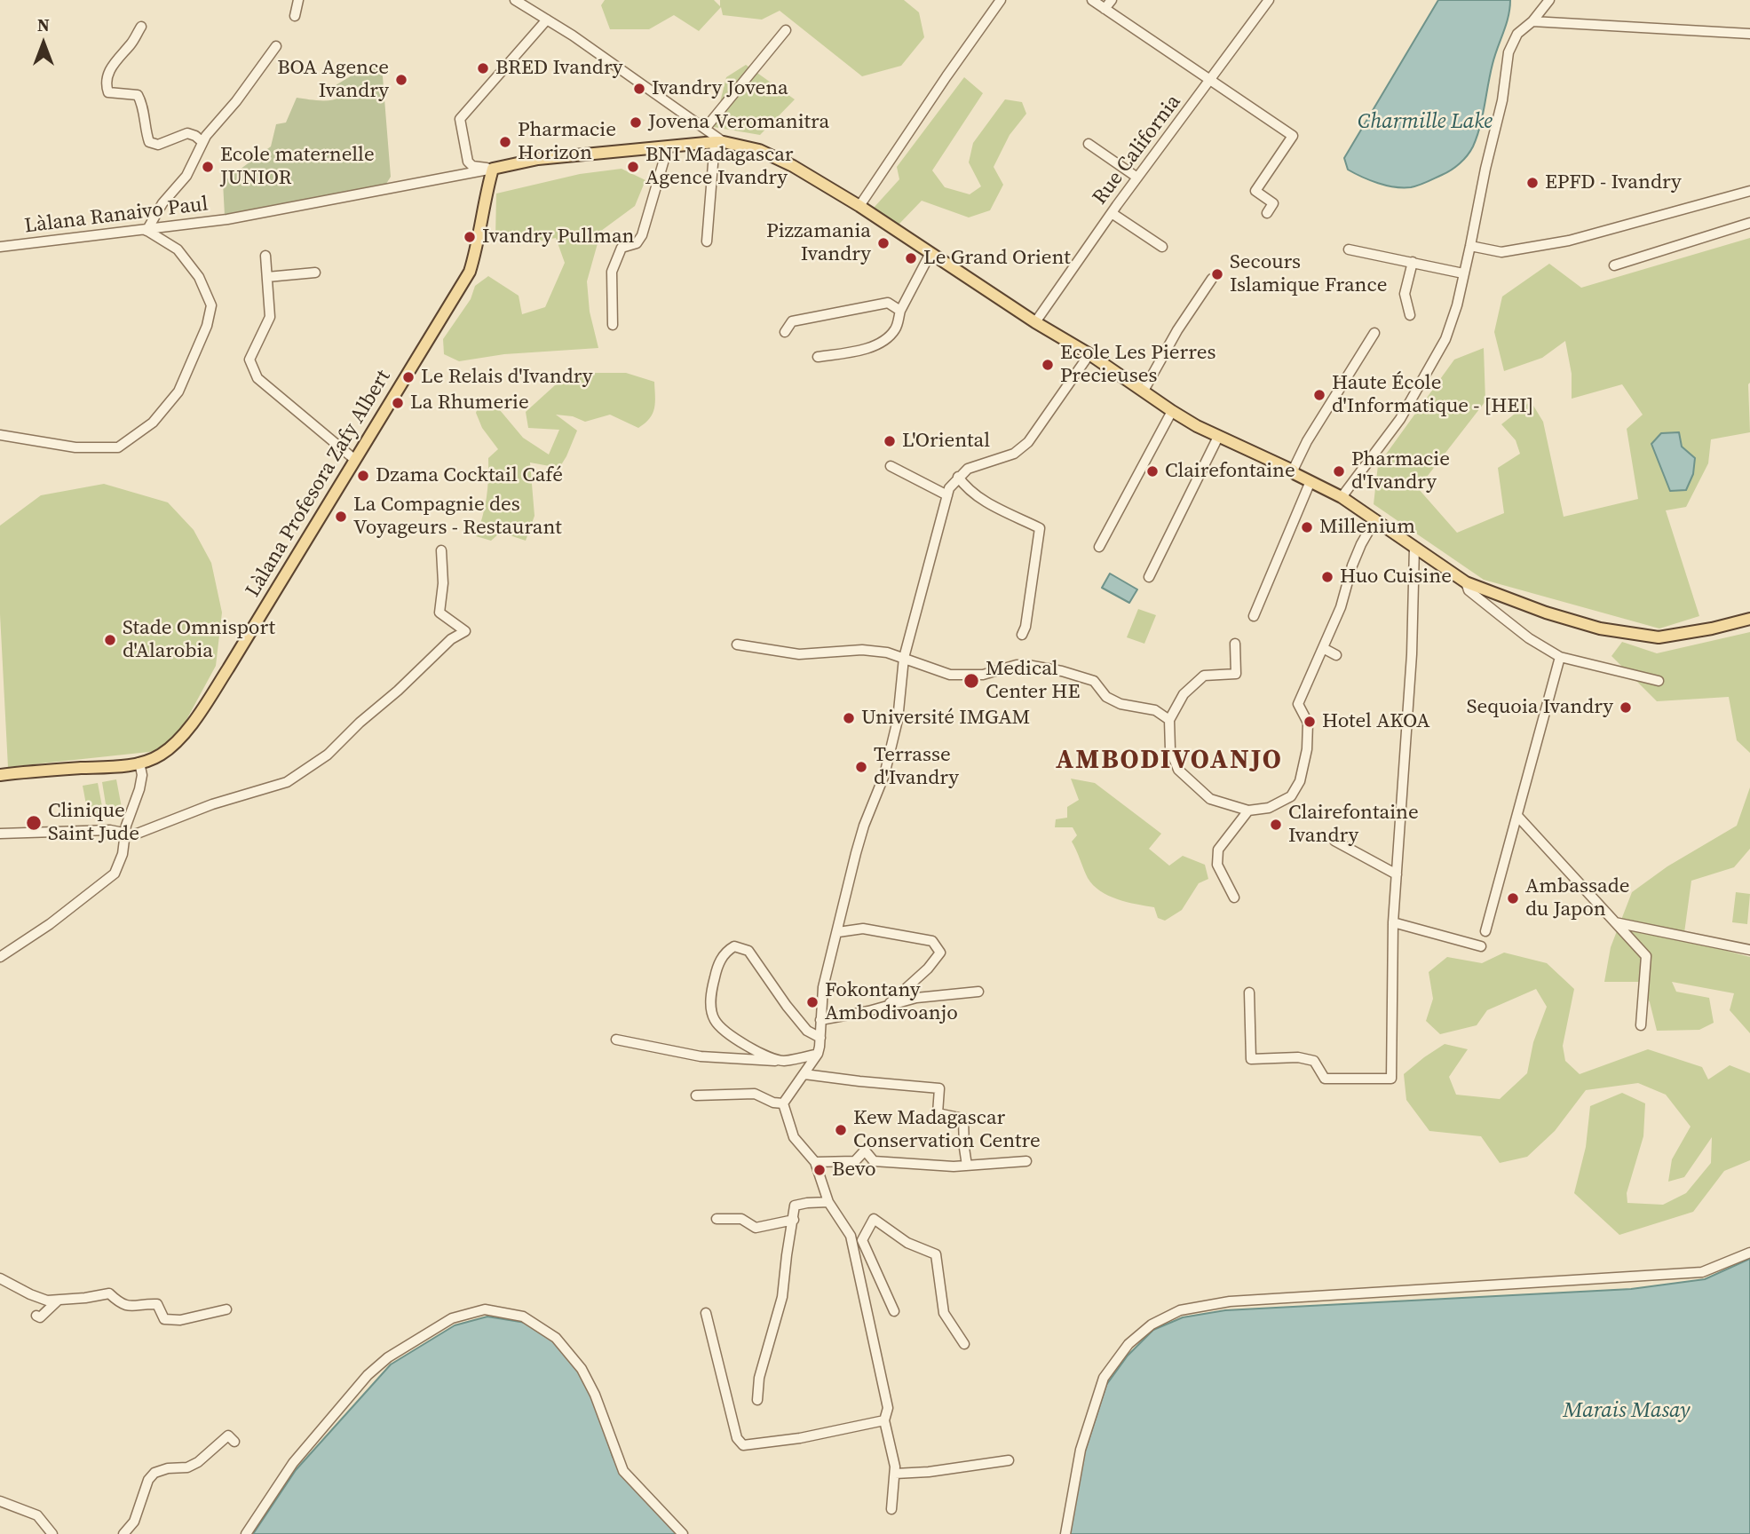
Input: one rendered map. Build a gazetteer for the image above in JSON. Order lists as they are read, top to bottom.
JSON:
{
  "streets": {
    "main road": ["Làlana Profesora Zafy Albert"],
    "street": ["Rue California", "Làlana Ranaivo Paul"]
  },
  "crossings": [
    ["Làlana Ranaivo Paul", "Làlana Profesora Zafy Albert"]
  ],
  "districts": ["AMBODIVOANJO"],
  "water": ["Charmille Lake", "Marais Masay"],
  "places": [
    "BRED Ivandry",
    "BOA Agence Ivandry",
    "Ivandry Jovena",
    "Jovena Veromanitra",
    "Pharmacie Horizon",
    "Ecole maternelle JUNIOR",
    "BNI Madagascar Agence Ivandry",
    "EPFD - Ivandry",
    "Ivandry Pullman",
    "Pizzamania Ivandry",
    "Le Grand Orient",
    "Secours Islamique France",
    "Ecole Les Pierres Precieuses",
    "Le Relais d'Ivandry",
    "Haute École d'Informatique - [HEI]",
    "La Rhumerie",
    "L'Oriental",
    "Clairefontaine",
    "Pharmacie d'Ivandry",
    "Dzama Cocktail Café",
    "La Compagnie des Voyageurs - Restaurant",
    "Millenium",
    "Huo Cuisine",
    "Stade Omnisport d'Alarobia",
    "Medical Center HE",
    "Sequoia Ivandry",
    "Université IMGAM",
    "Hotel AKOA",
    "Terrasse d'Ivandry",
    "Clinique Saint Jude",
    "Clairefontaine Ivandry",
    "Ambassade du Japon",
    "Fokontany Ambodivoanjo",
    "Kew Madagascar Conservation Centre",
    "Bevo"
  ],
  "north": "top"
}
